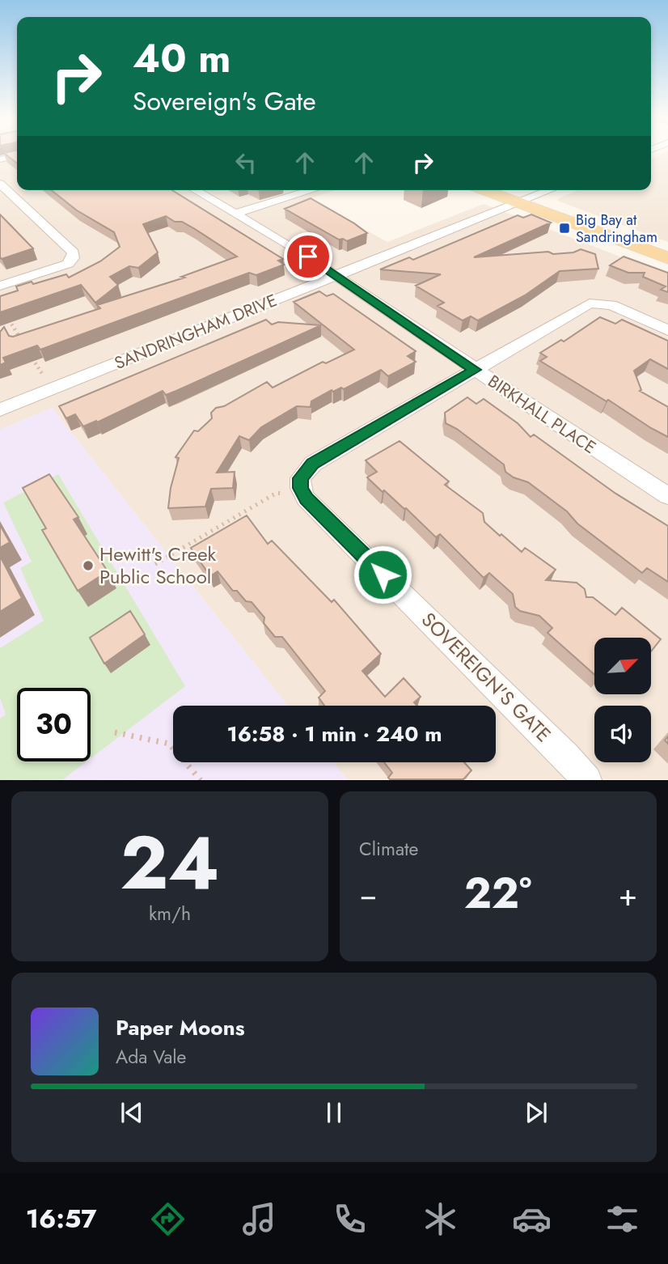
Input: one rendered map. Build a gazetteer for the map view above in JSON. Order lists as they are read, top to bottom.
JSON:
{
  "streets": {
    "street": ["SANDRINGHAM DRIVE", "BIRKHALL PLACE", "SOVEREIGN'S GATE"]
  },
  "crossings": [
    ["SANDRINGHAM DRIVE", "BIRKHALL PLACE"]
  ],
  "places": {
    "transit": ["Big Bay at Sandringham"],
    "other": ["Hewitt's Creek Public School"]
  },
  "north": "top right",
  "page": {
    "turn": ["40 m", "Sovereign's Gate"],
    "limit": "30",
    "trip": "16:58 · 1 min · 240 m",
    "tile": [
      ["24", "km/h"],
      "Climate"
    ],
    "heat": ["−", "22°", "+"],
    "song": ["Paper Moons", "Ada Vale"],
    "tabs": "16:57"
  }
}
